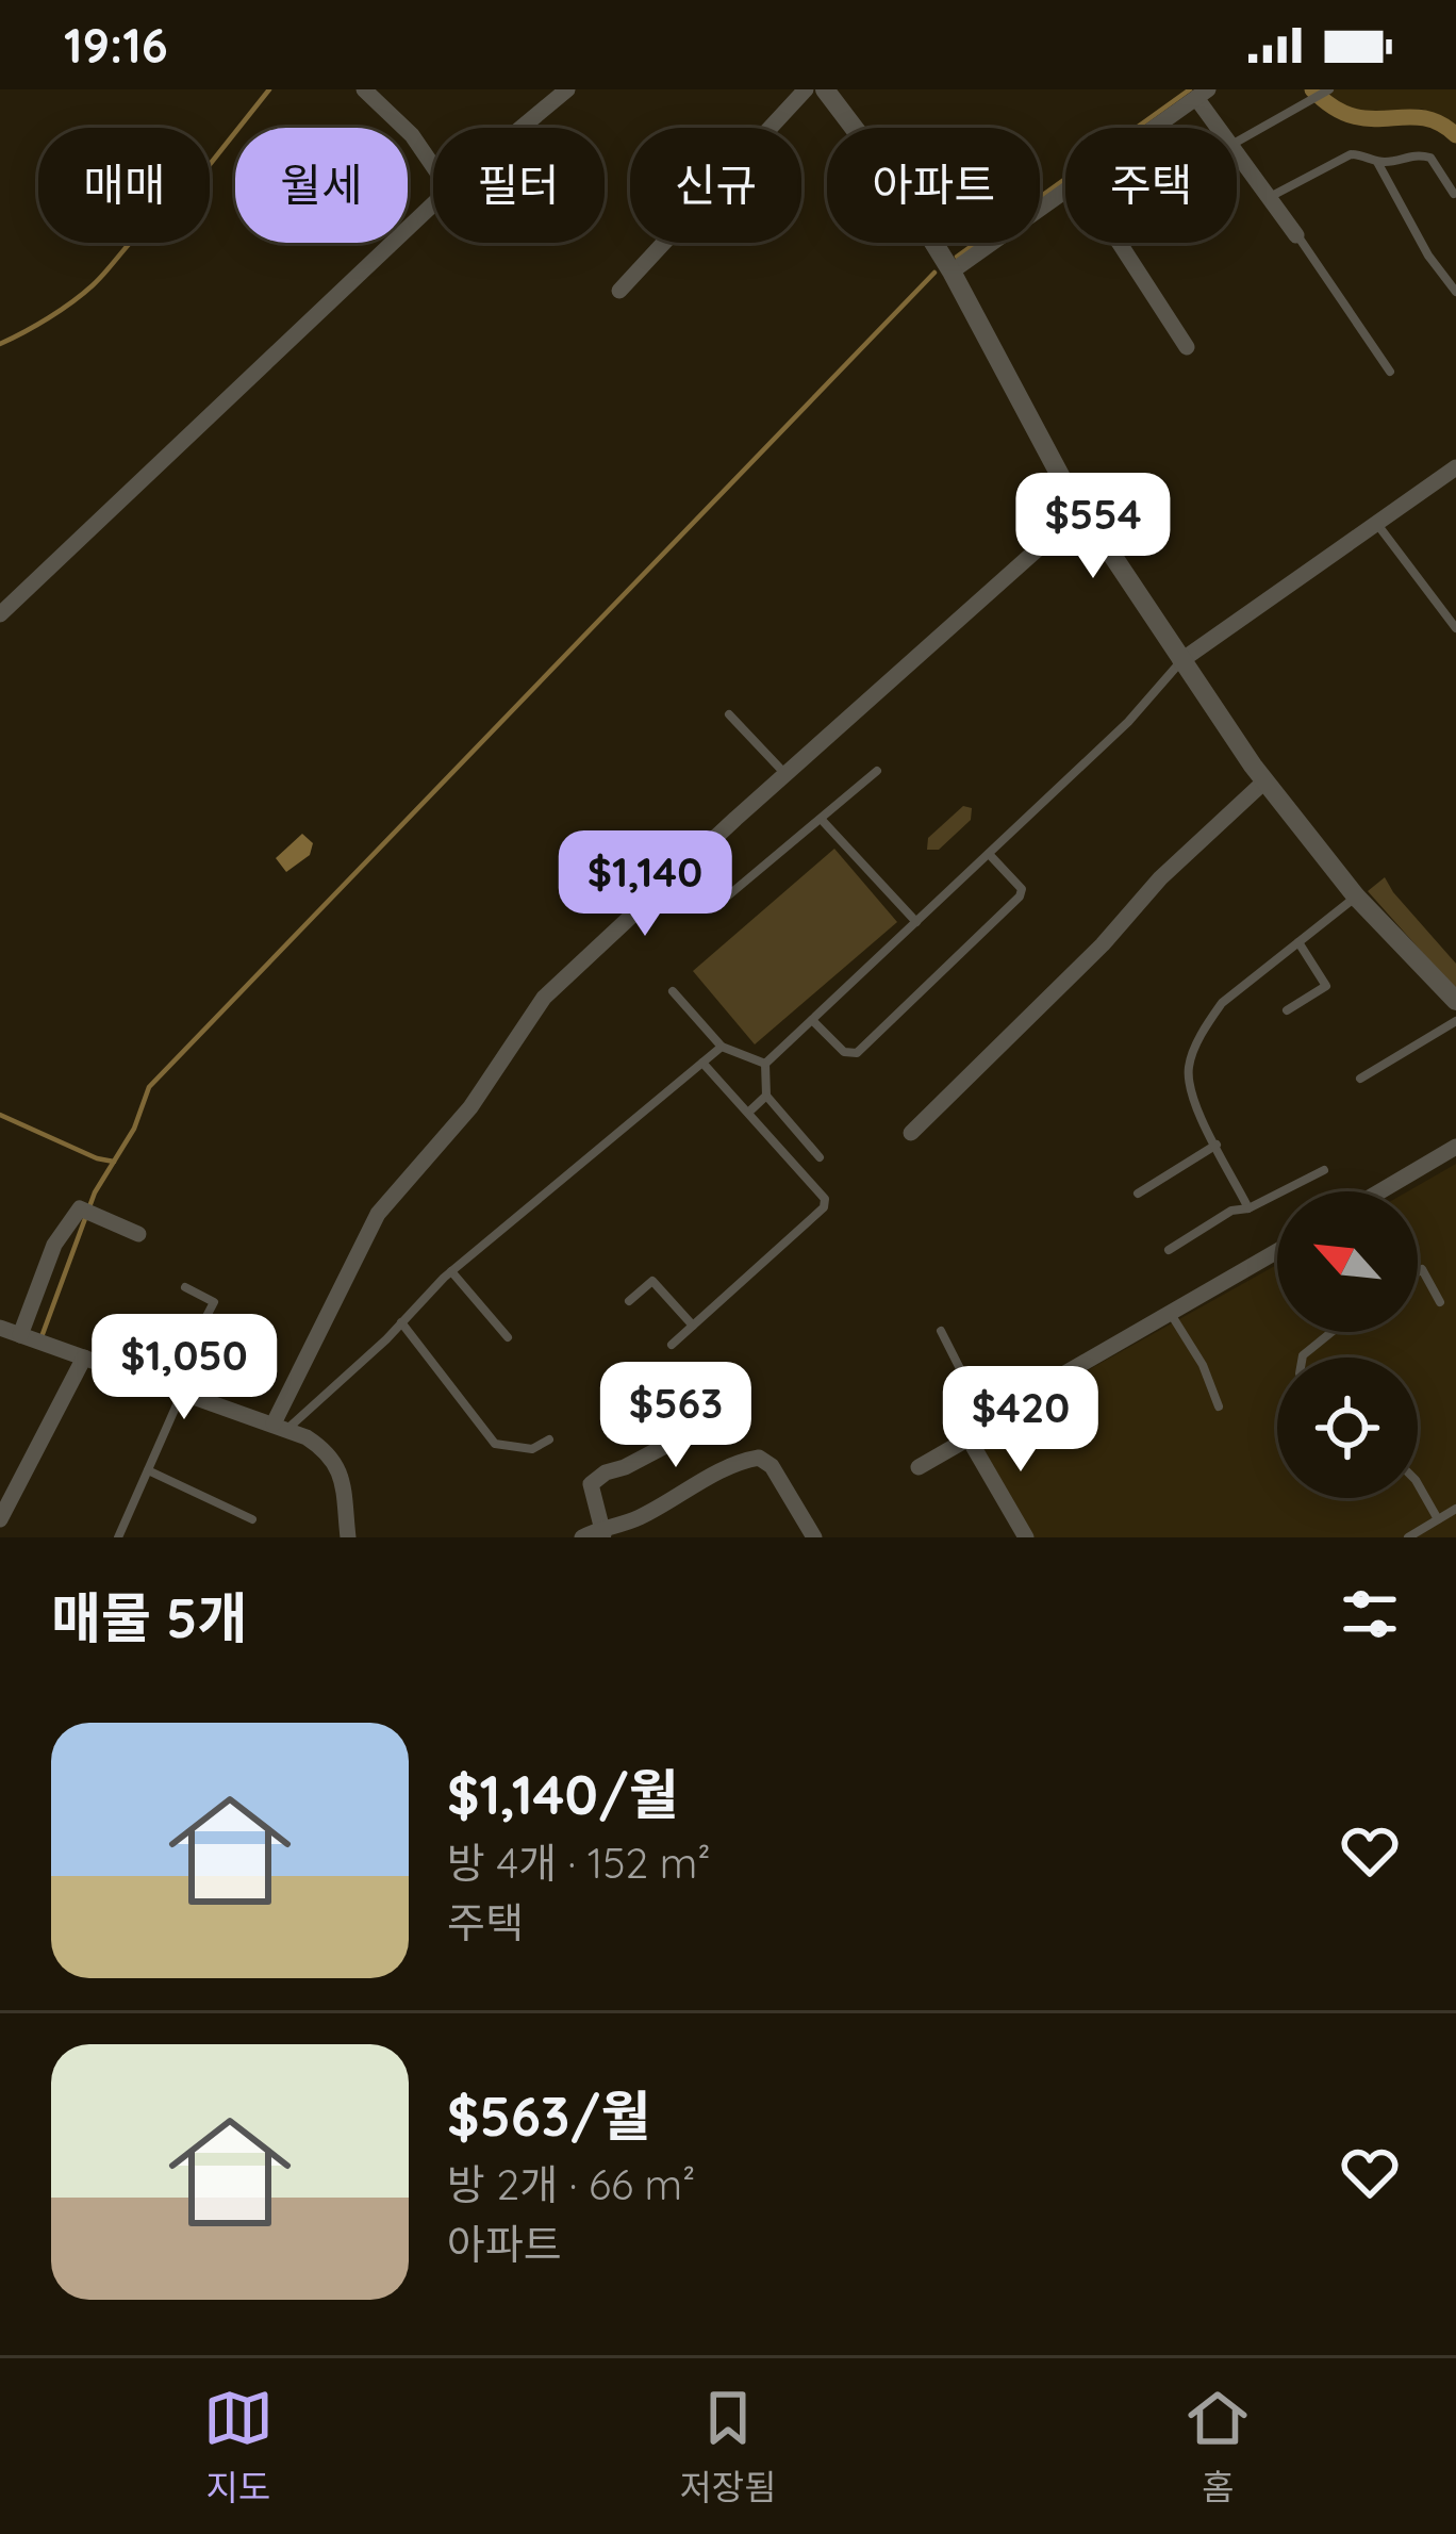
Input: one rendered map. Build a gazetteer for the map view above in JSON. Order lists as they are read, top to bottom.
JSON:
{
  "north": "top left",
  "page": {
    "status": "19:16",
    "chip": [
      "매매",
      "월세",
      "필터",
      "신규",
      "아파트",
      "주택"
    ],
    "price": [
      "$554",
      "$1,140",
      "$1,050",
      "$563",
      "$420"
    ],
    "heading": "매물 5개",
    "list": [
      {
        "name": "$1,140/월",
        "note": "방 4개 · 152 m² · 주택"
      },
      {
        "name": "$563/월",
        "note": "방 2개 · 66 m² · 아파트"
      }
    ],
    "tabs": ["지도", "저장됨", "홈"]
  }
}
